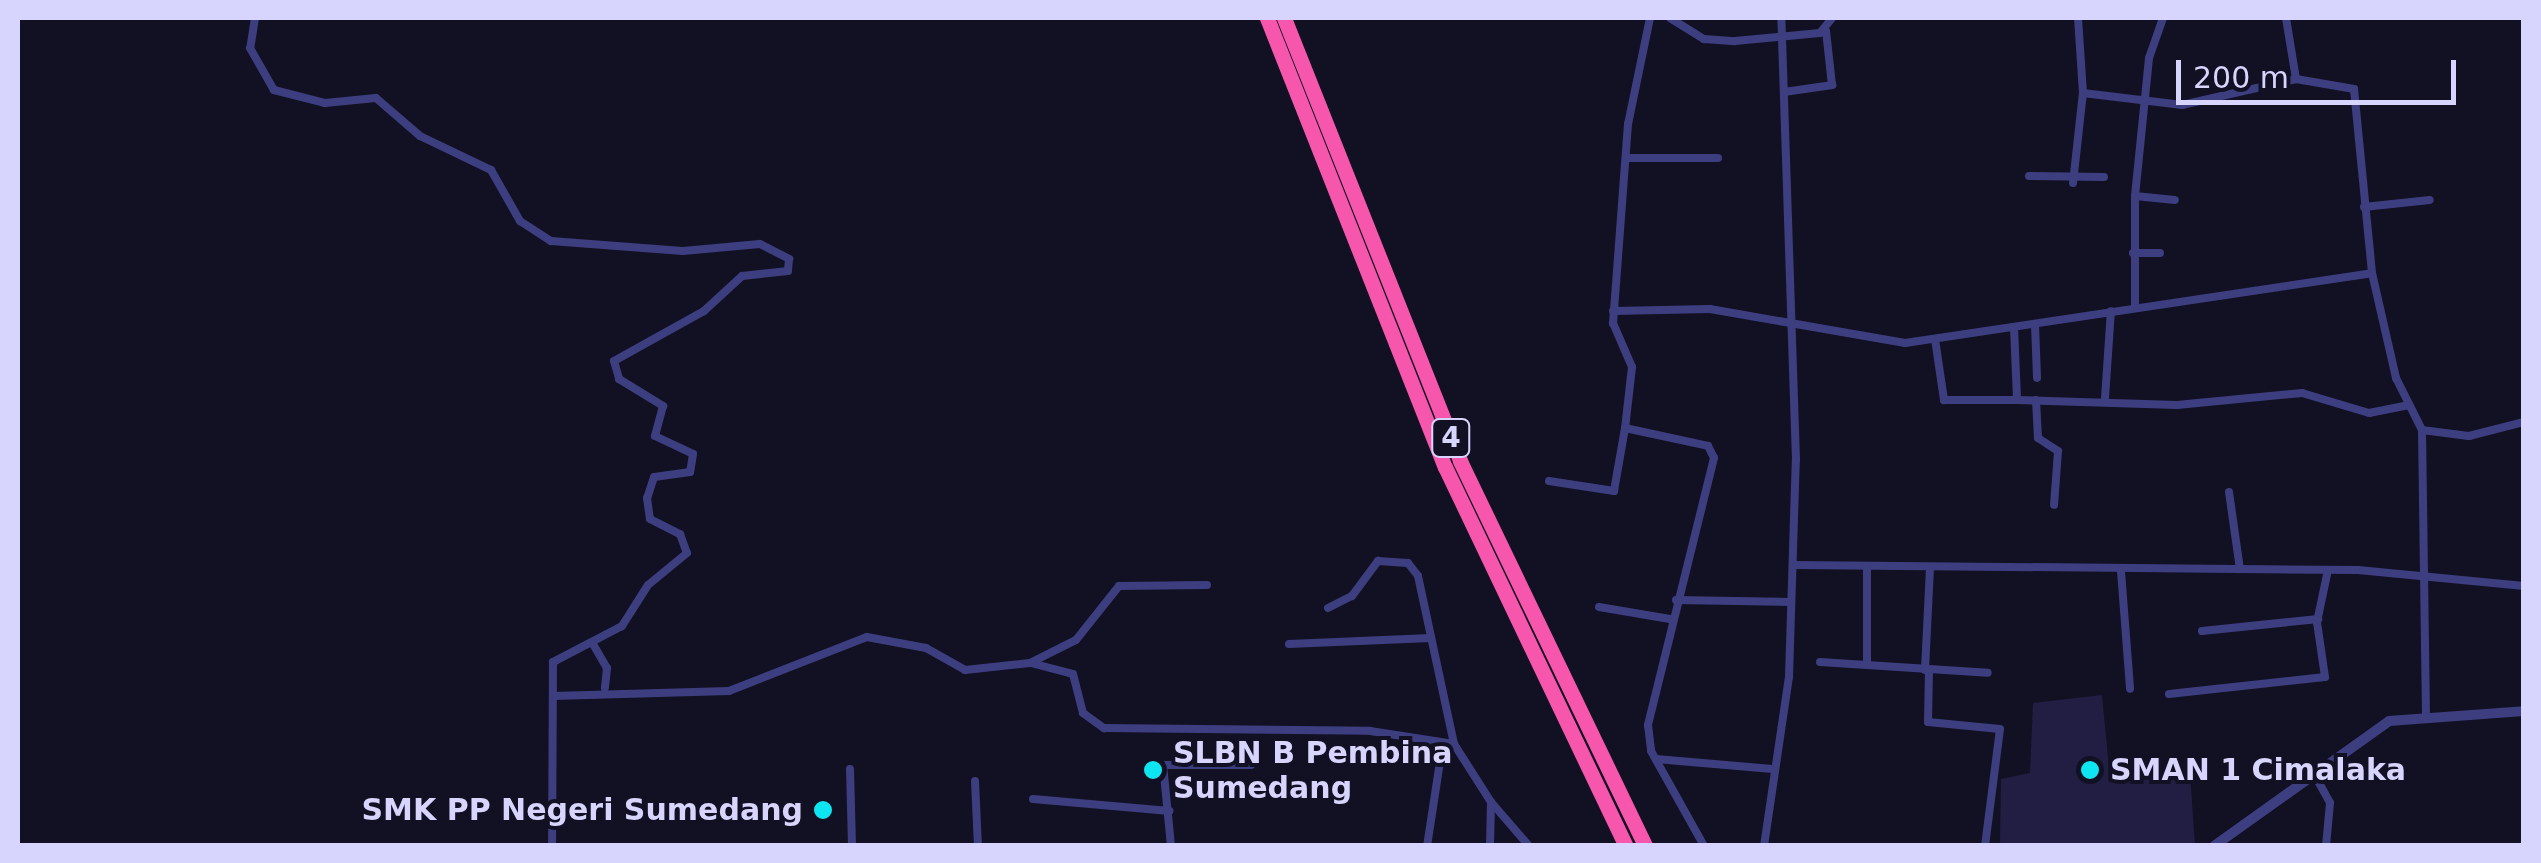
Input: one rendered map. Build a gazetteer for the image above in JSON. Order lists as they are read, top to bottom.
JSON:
{
  "streets": {
    "highway": ["4"]
  },
  "places": ["SLBN B Pembina Sumedang", "SMAN 1 Cimalaka", "SMK PP Negeri Sumedang"],
  "scale_bar": "200 m"
}
